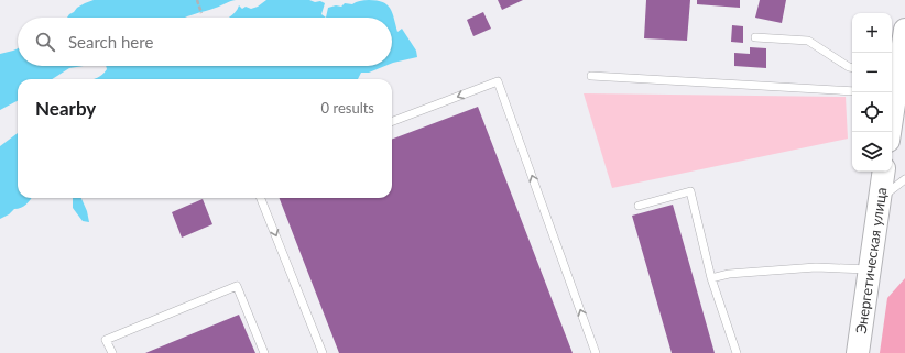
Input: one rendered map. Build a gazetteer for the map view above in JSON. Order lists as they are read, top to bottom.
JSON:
{
  "streets": {
    "main road": ["Энергетическая улица"]
  },
  "page": {
    "map_buttons": ["+", "−"],
    "search": "Search here",
    "heading": ["Nearby", "0 results"]
  }
}
